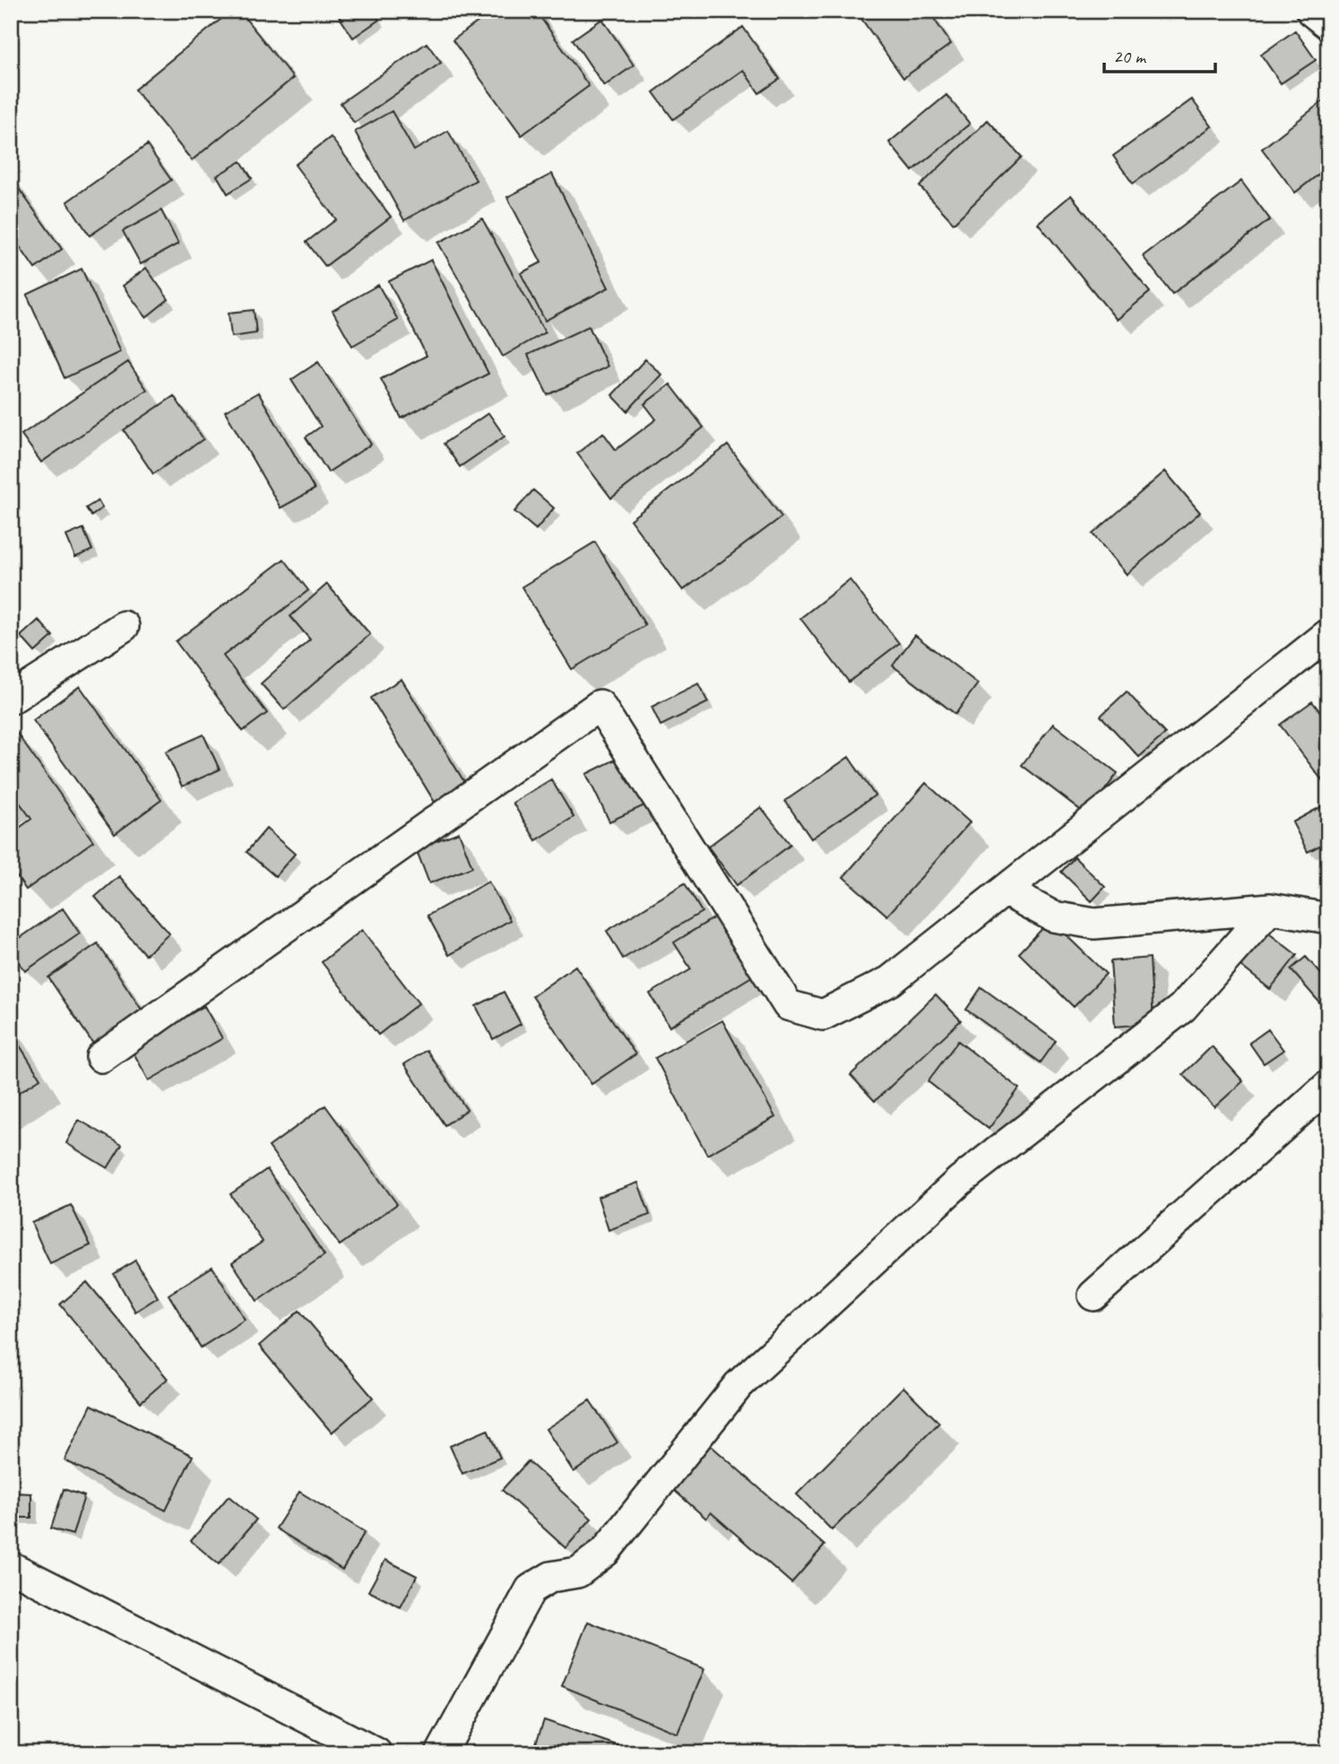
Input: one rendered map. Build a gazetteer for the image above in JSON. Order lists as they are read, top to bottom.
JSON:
{
  "scale_bar": "20 m"
}
